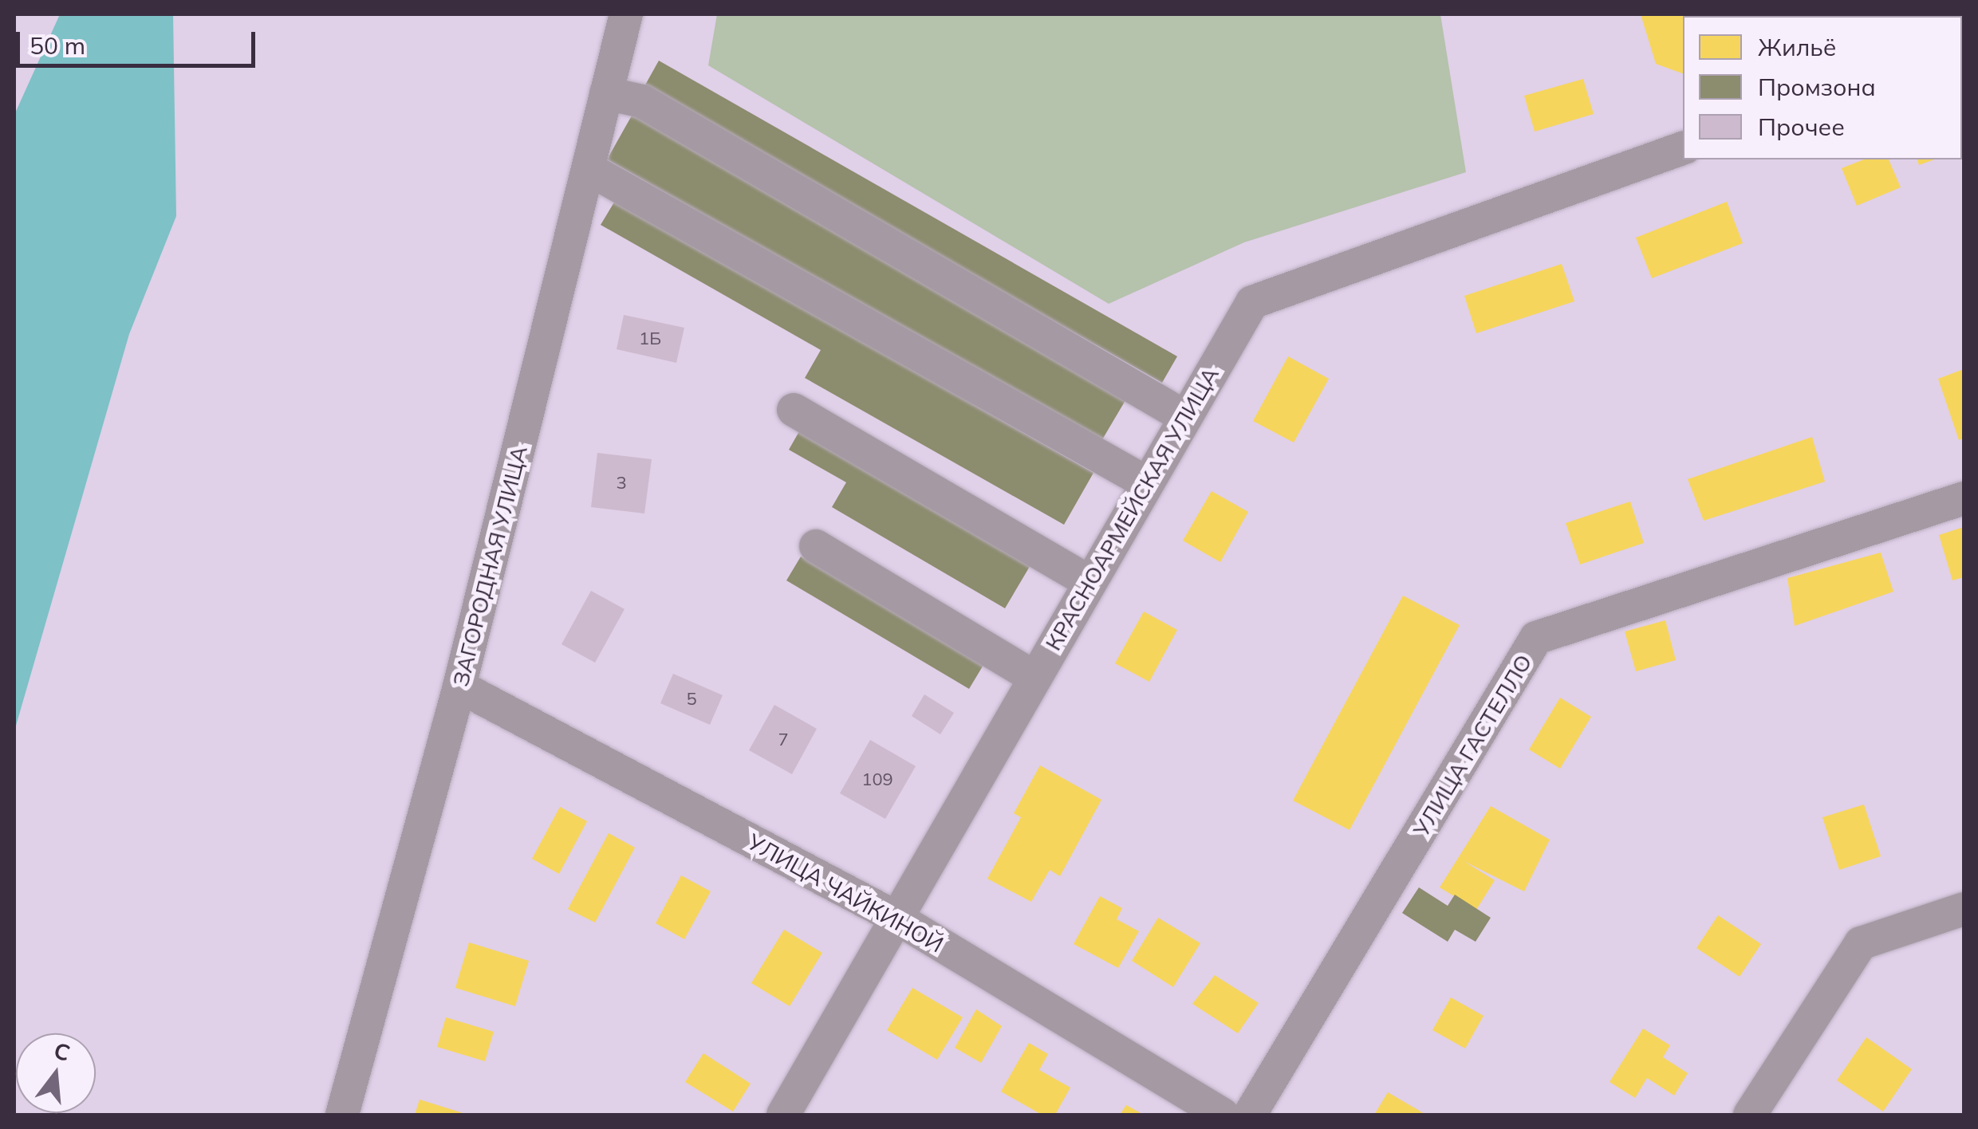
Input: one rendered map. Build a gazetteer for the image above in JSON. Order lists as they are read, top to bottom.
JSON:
{
  "streets": {
    "street": [
      "КРАСНОАРМЕЙСКАЯ УЛИЦА",
      "ЗАГОРОДНАЯ УЛИЦА",
      "УЛИЦА ГАСТЕЛЛО",
      "УЛИЦА ЧАЙКИНОЙ"
    ]
  },
  "crossings": [
    ["КРАСНОАРМЕЙСКАЯ УЛИЦА", "УЛИЦА ЧАЙКИНОЙ"],
    ["ЗАГОРОДНАЯ УЛИЦА", "УЛИЦА ЧАЙКИНОЙ"]
  ],
  "house_numbers": [
    "1Б",
    "3",
    "5",
    "7",
    "109"
  ],
  "legend": ["Жильё", "Промзона", "Прочее"],
  "scale_bar": "50 m",
  "north": "top"
}
